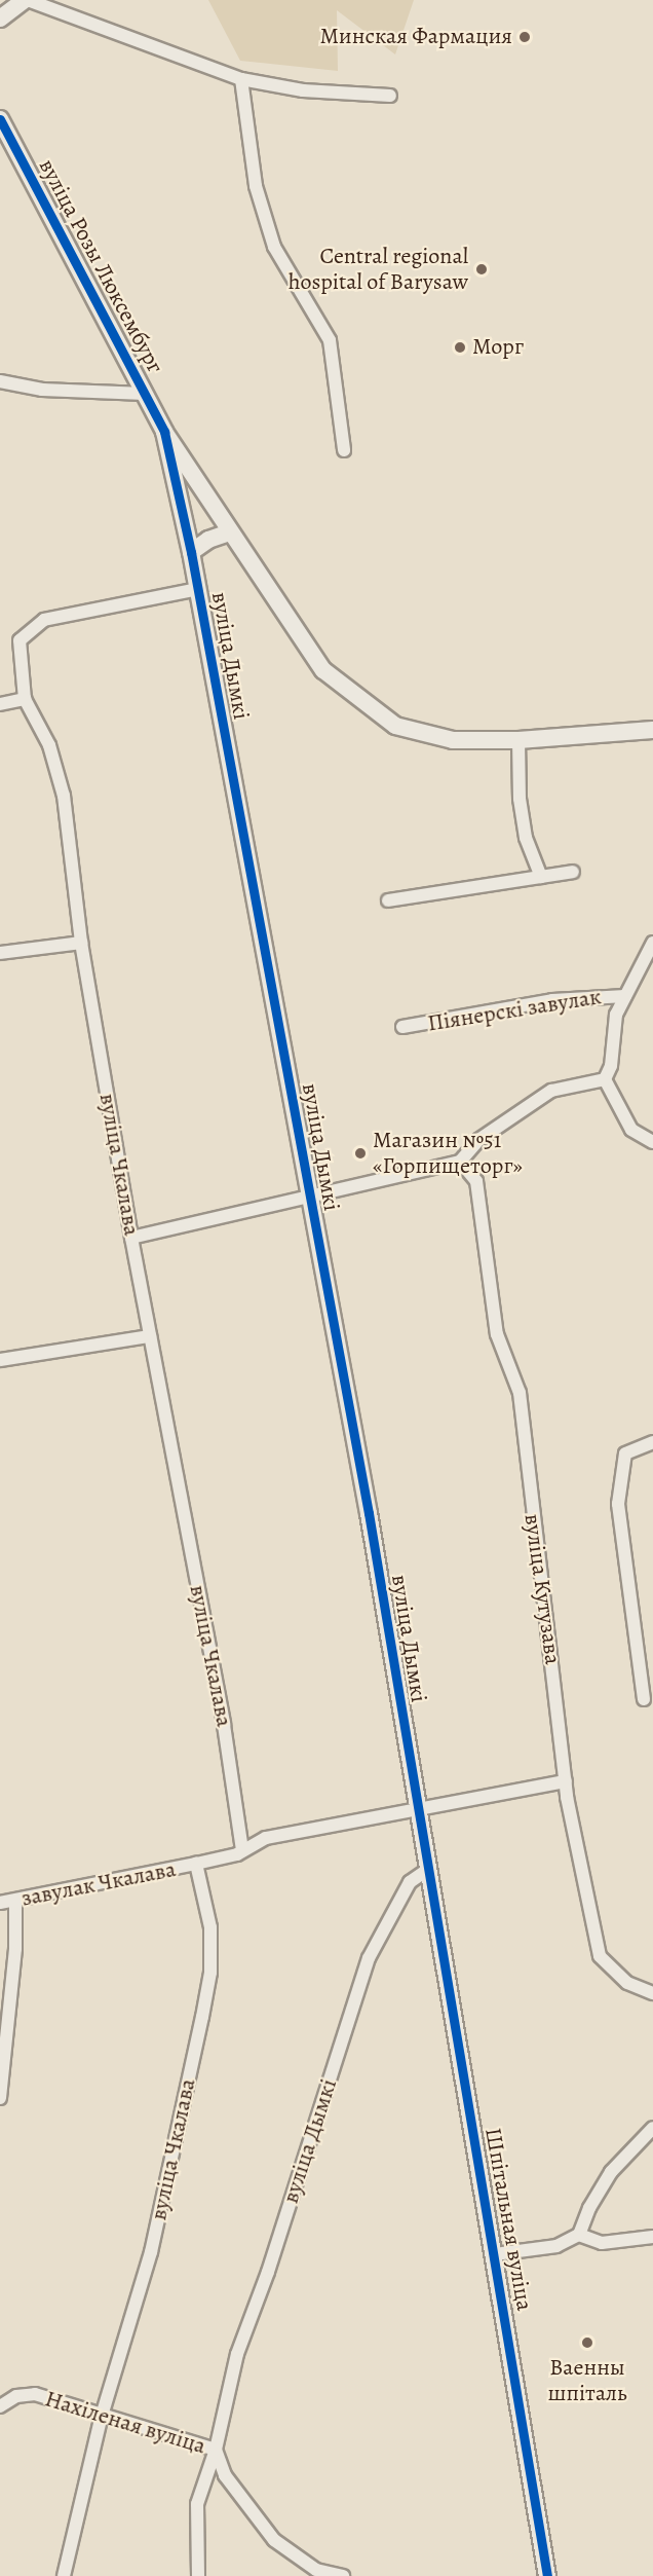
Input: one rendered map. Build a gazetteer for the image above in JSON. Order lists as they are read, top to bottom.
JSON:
{
  "streets": {
    "main road": ["вуліца Розы Люксембург", "вуліца Дымкі", "Шпітальная вуліца"],
    "street": [
      "Піянерскі завулак",
      "вуліца Чкалава",
      "вуліца Кутузава",
      "завулак Чкалава",
      "Нахіленая вуліца"
    ]
  },
  "crossings": [
    ["вуліца Розы Люксембург", "вуліца Дымкі"],
    ["вуліца Дымкі", "Шпітальная вуліца"],
    ["вуліца Дымкі", "Нахіленая вуліца"],
    ["вуліца Чкалава", "завулак Чкалава"],
    ["вуліца Чкалава", "Нахіленая вуліца"]
  ],
  "places": [
    "Минская Фармация",
    "Central regional hospital of Barysaw",
    "Морг",
    "Магазин №51 «Горпищеторг»",
    "Ваенны шпіталь"
  ]
}
